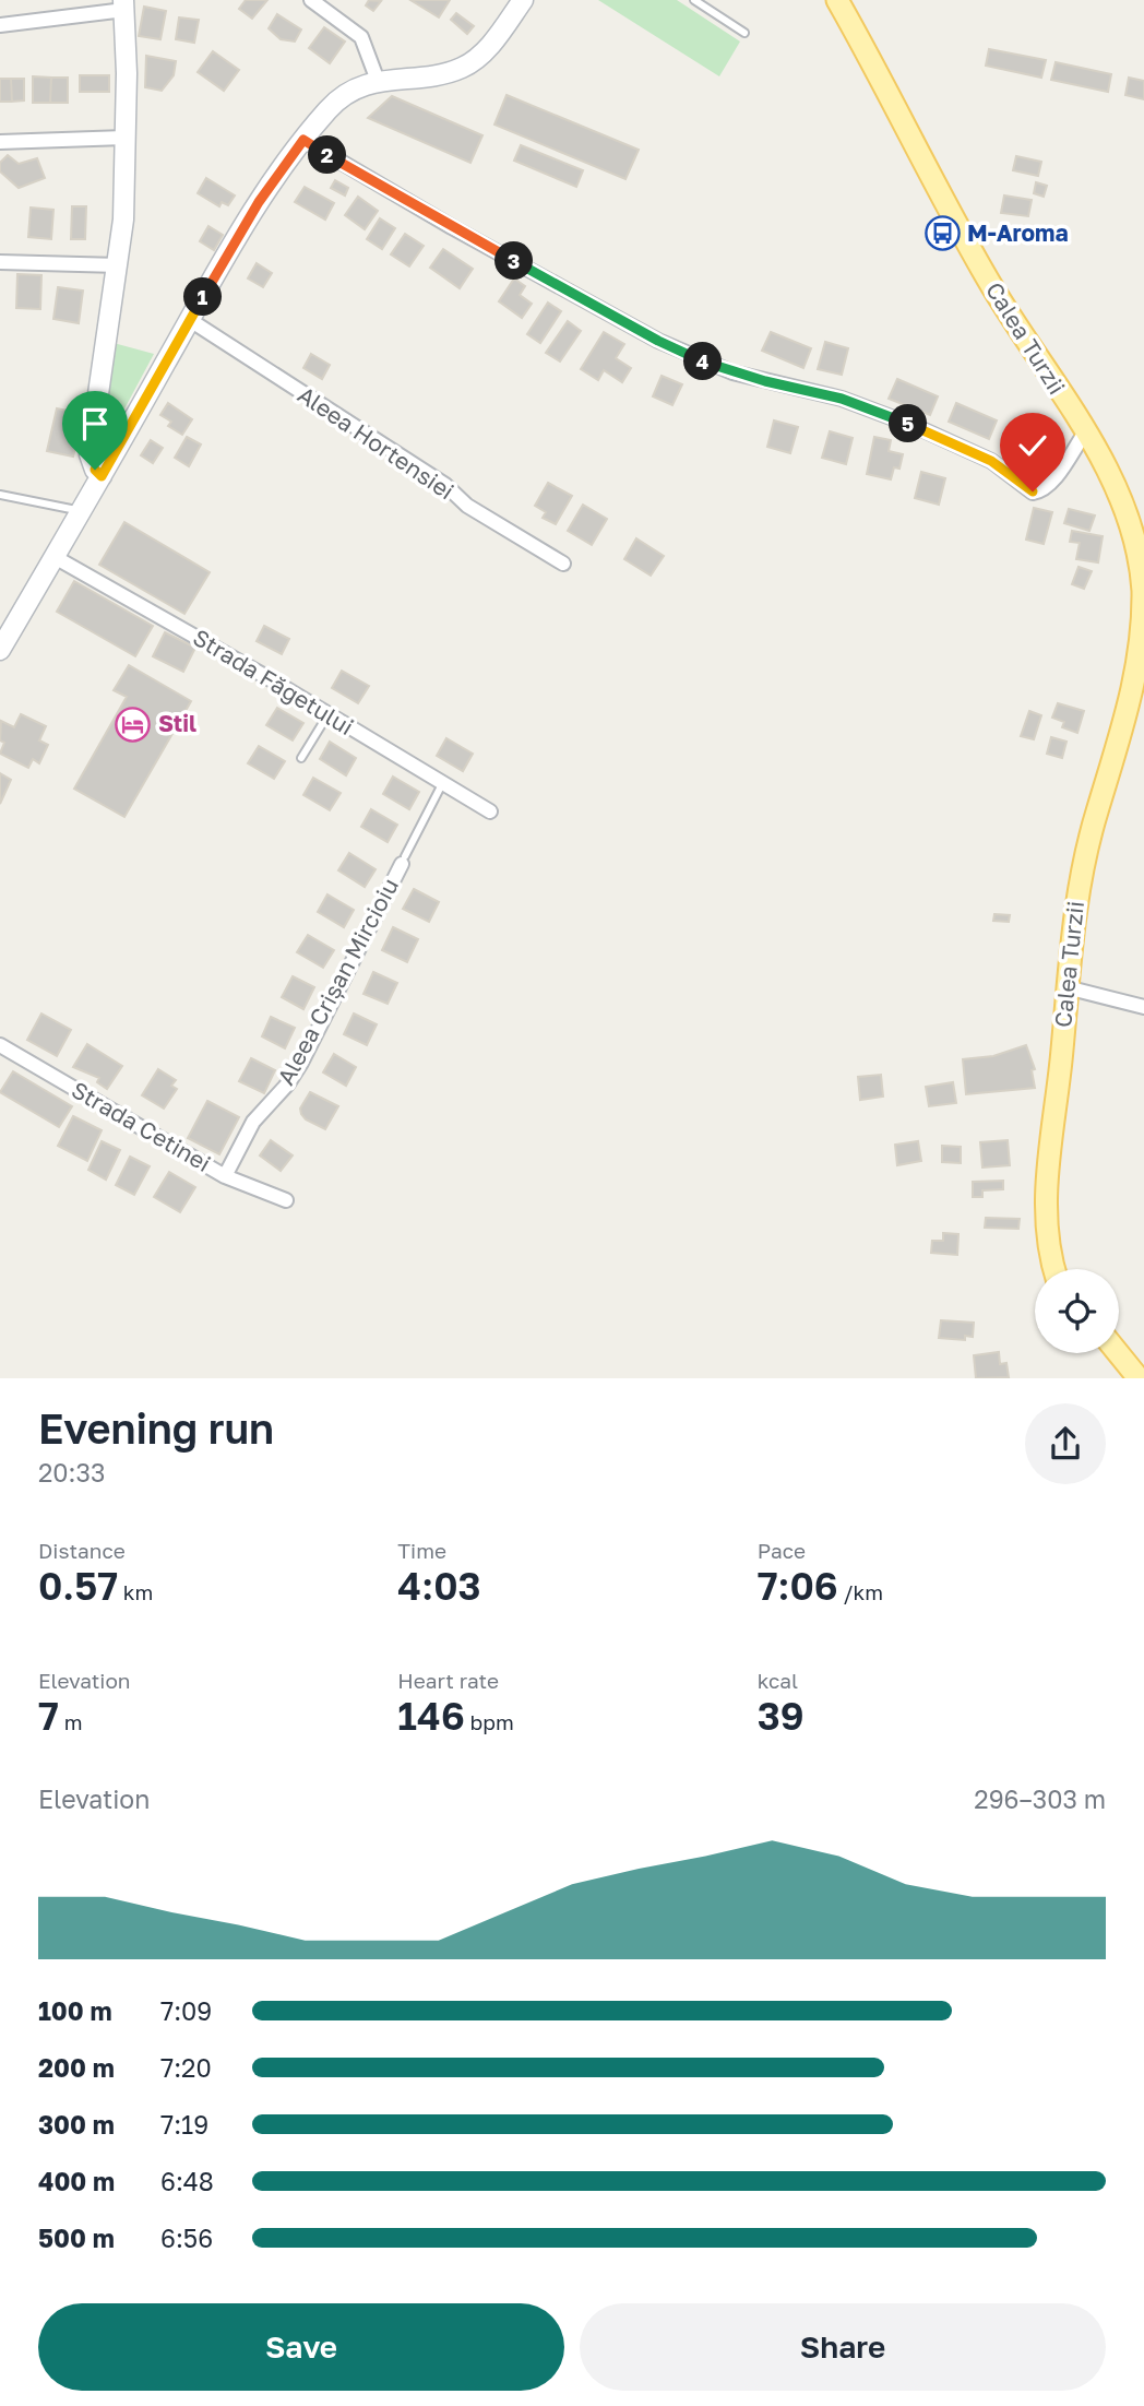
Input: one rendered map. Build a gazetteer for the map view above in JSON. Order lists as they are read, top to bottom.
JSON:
{
  "streets": {
    "main road": ["Calea Turzii"],
    "street": [
      "Aleea Hortensiei",
      "Strada Făgetului",
      "Aleea Crișan Mircioiu",
      "Strada Cetinei"
    ]
  },
  "crossings": [
    ["Aleea Crișan Mircioiu", "Strada Cetinei"]
  ],
  "places": {
    "bus stop": ["M-Aroma"],
    "hotel": ["Stil"]
  },
  "page": {
    "pins": [
      "2",
      "3",
      "1",
      "4",
      "5"
    ],
    "heading": ["Evening run", "20:33"],
    "stats": [
      ["Distance", "0.57 km"],
      ["Time", "4:03"],
      ["Pace", "7:06 /km"],
      ["Elevation", "7 m"],
      ["Heart rate", "146 bpm"],
      ["kcal", "39"]
    ],
    "chart": ["Elevation", "296–303 m"],
    "list": [
      {
        "name": "100 m",
        "note": "7:09"
      },
      {
        "name": "200 m",
        "note": "7:20"
      },
      {
        "name": "300 m",
        "note": "7:19"
      },
      {
        "name": "400 m",
        "note": "6:48"
      },
      {
        "name": "500 m",
        "note": "6:56"
      }
    ],
    "buttons": ["Save", "Share"]
  }
}
